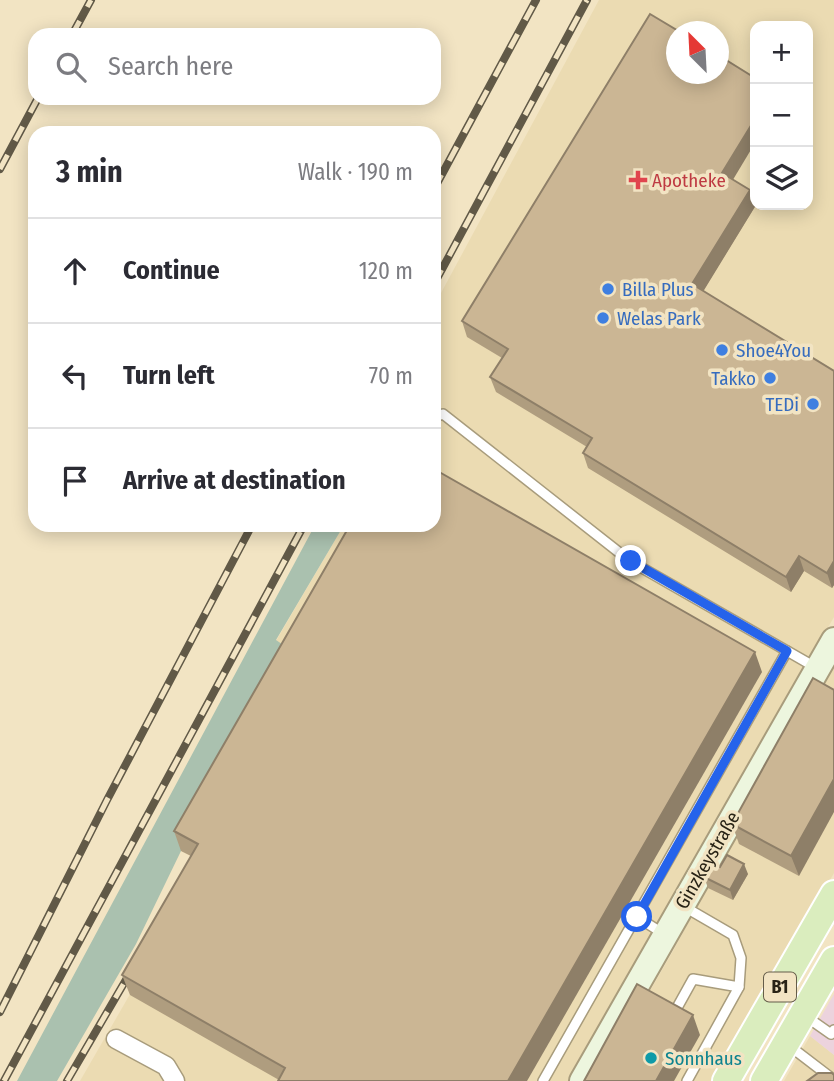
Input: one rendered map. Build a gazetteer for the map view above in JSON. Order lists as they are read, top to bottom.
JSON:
{
  "streets": {
    "main road": ["B1"],
    "street": ["Ginzkeystraße"]
  },
  "places": {
    "health": ["Apotheke"],
    "other": [
      "Billa Plus",
      "Welas Park",
      "Shoe4You",
      "Takko",
      "TEDi",
      "Sonnhaus"
    ]
  },
  "north": "top left",
  "page": {
    "map_buttons": ["+", "−"],
    "search": "Search here",
    "heading": ["3 min", "Walk · 190 m"],
    "list": [
      ["Continue", "120 m"],
      ["Turn left", "70 m"],
      "Arrive at destination"
    ]
  }
}
